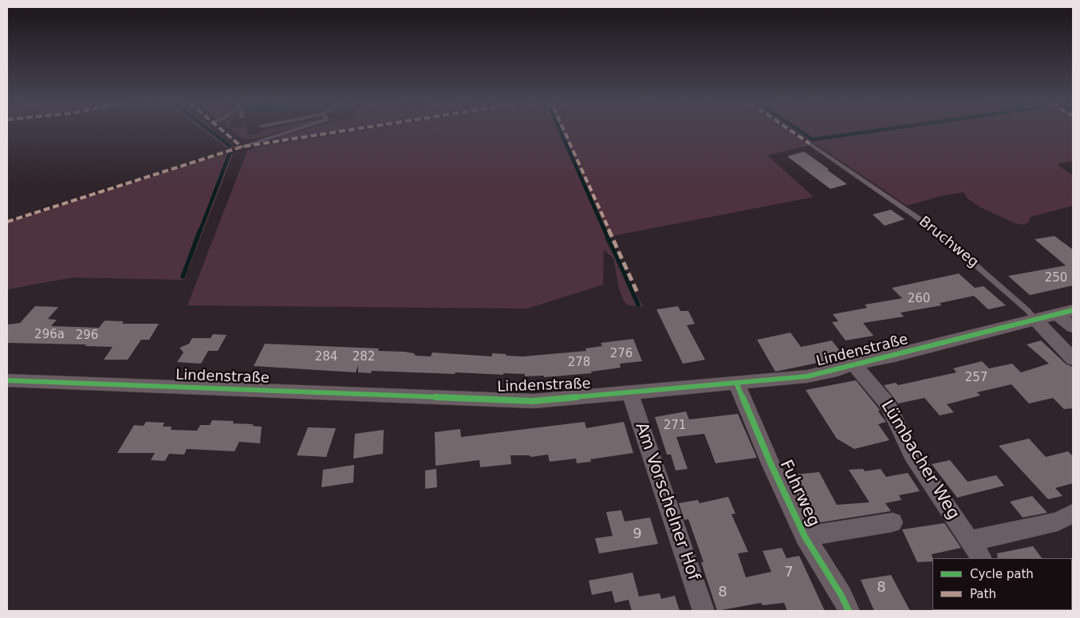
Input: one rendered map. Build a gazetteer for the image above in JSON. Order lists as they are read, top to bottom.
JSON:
{
  "streets": {
    "street": [
      "Bruchweg",
      "Lindenstraße",
      "Lümbacher Weg",
      "Fuhrweg",
      "Am Vorschelner Hof"
    ]
  },
  "crossings": [
    ["Bruchweg", "Lindenstraße"],
    ["Lindenstraße", "Lümbacher Weg"],
    ["Lindenstraße", "Fuhrweg"],
    ["Lindenstraße", "Am Vorschelner Hof"]
  ],
  "house_numbers": [
    "250",
    "260",
    "296a",
    "296",
    "276",
    "284",
    "282",
    "278",
    "257",
    "271",
    "9",
    "7",
    "8",
    "8"
  ],
  "legend": ["Cycle path", "Path"]
}
